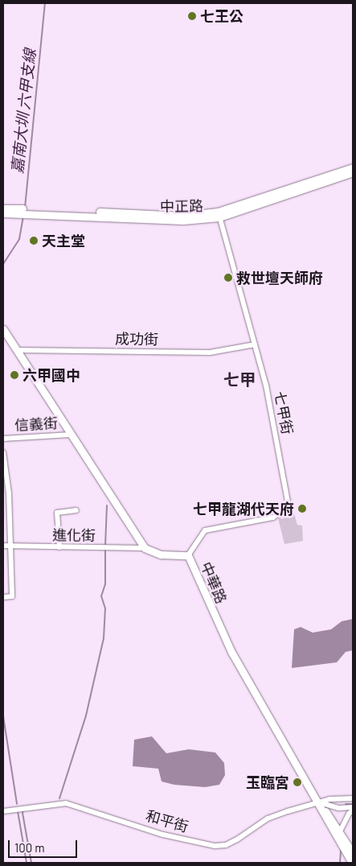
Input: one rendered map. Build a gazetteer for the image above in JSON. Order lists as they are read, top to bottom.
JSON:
{
  "streets": {
    "street": [
      "中正路",
      "成功街",
      "七甲街",
      "信義街",
      "進化街",
      "中華路",
      "和平街"
    ]
  },
  "crossings": [
    ["中正路", "七甲街"],
    ["成功街", "七甲街"],
    ["七甲街", "中華路"],
    ["進化街", "中華路"],
    ["中華路", "和平街"]
  ],
  "districts": ["七甲"],
  "water": ["嘉南大圳 六甲支線"],
  "places": [
    "七王公",
    "天主堂",
    "救世壇天師府",
    "六甲國中",
    "七甲龍湖代天府",
    "玉臨宮"
  ],
  "scale_bar": "100 m"
}
